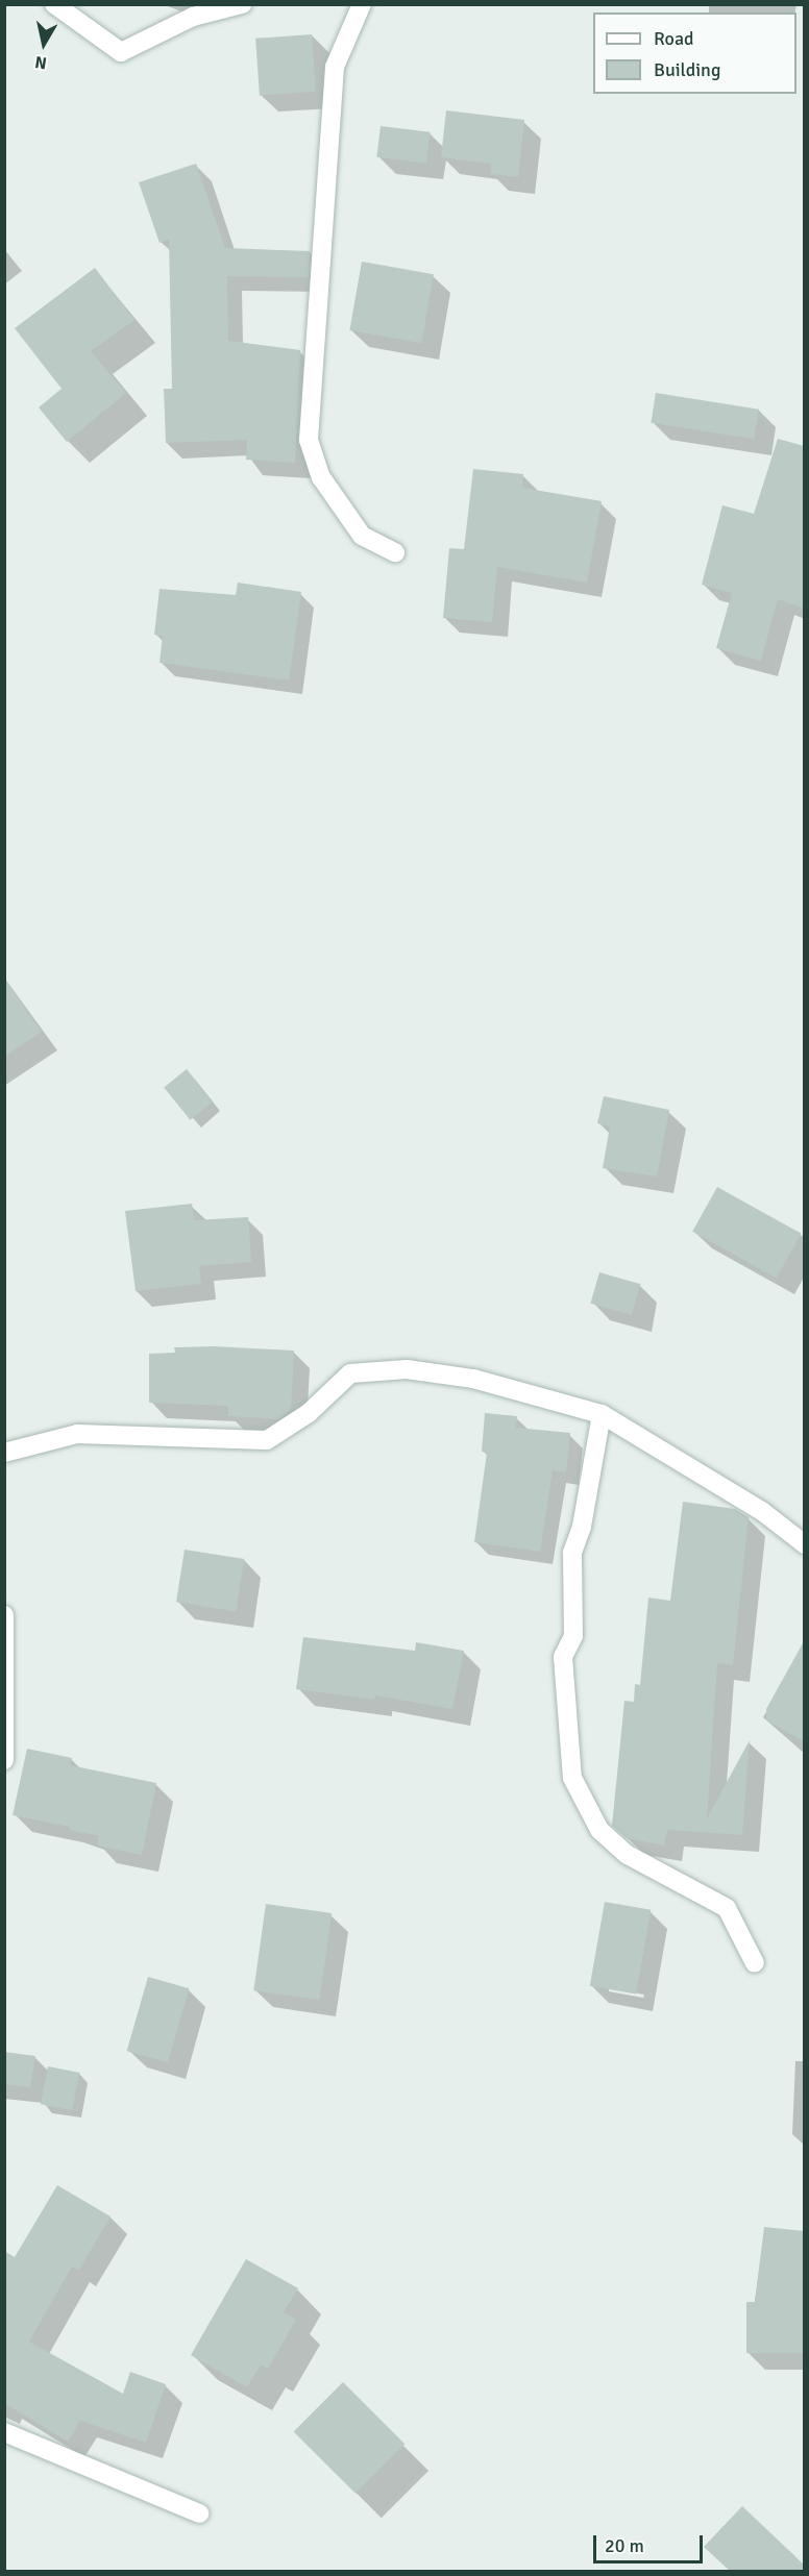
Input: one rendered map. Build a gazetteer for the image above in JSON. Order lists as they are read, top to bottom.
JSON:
{
  "legend": ["Road", "Building"],
  "scale_bar": "20 m",
  "north": "bottom"
}
